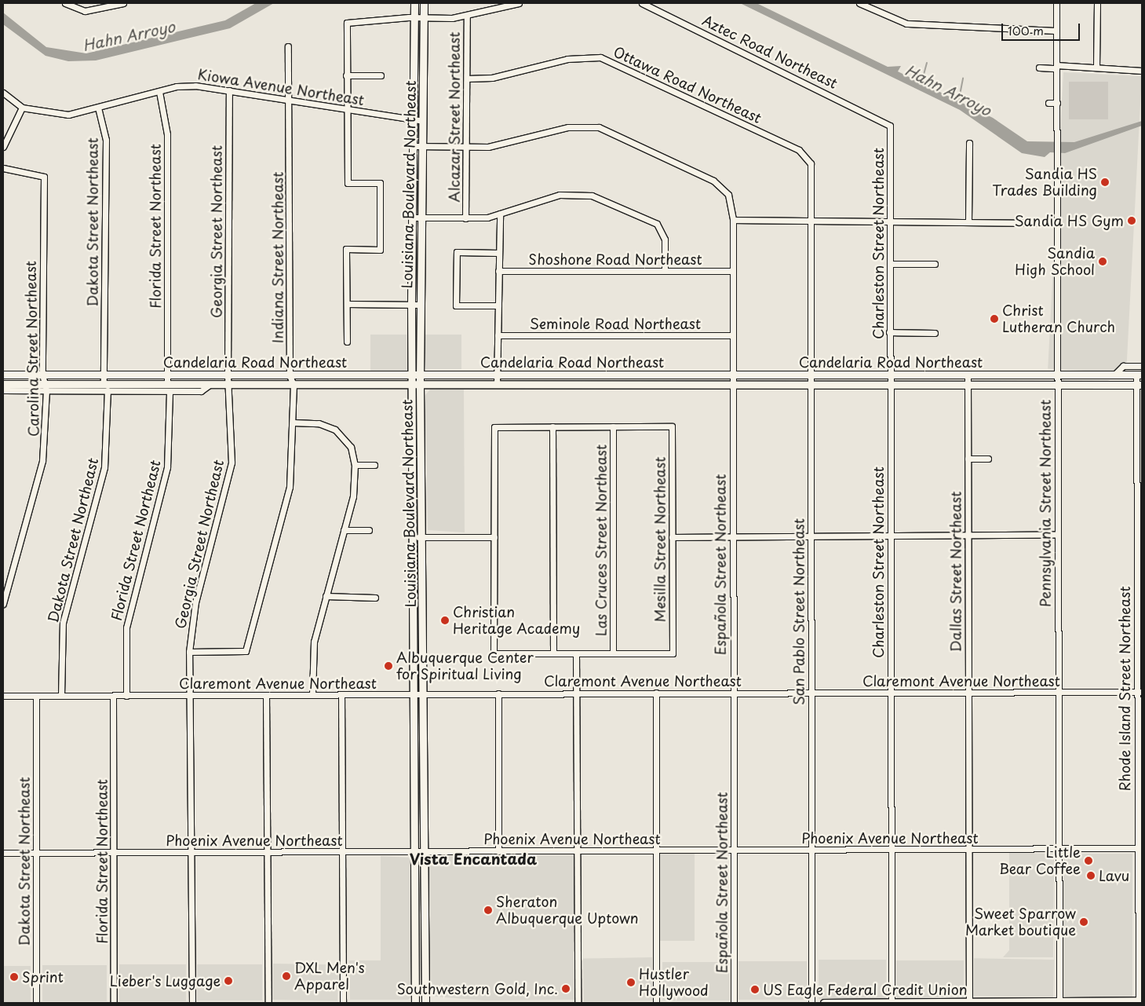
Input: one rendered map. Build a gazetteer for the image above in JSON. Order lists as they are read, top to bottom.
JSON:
{
  "streets": {
    "main road": ["Louisiana Boulevard Northeast", "Candelaria Road Northeast"],
    "street": [
      "Aztec Road Northeast",
      "Ottawa Road Northeast",
      "Kiowa Avenue Northeast",
      "Alcazar Street Northeast",
      "Dakota Street Northeast",
      "Florida Street Northeast",
      "Georgia Street Northeast",
      "Charleston Street Northeast",
      "Indiana Street Northeast",
      "Shoshone Road Northeast",
      "Seminole Road Northeast",
      "Carolina Street Northeast",
      "Pennsylvania Street Northeast",
      "Mesilla Street Northeast",
      "Las Cruces Street Northeast",
      "Española Street Northeast",
      "Dallas Street Northeast",
      "San Pablo Street Northeast",
      "Claremont Avenue Northeast",
      "Rhode Island Street Northeast",
      "Phoenix Avenue Northeast"
    ]
  },
  "crossings": [
    ["Aztec Road Northeast", "Charleston Street Northeast"],
    ["Ottawa Road Northeast", "Alcazar Street Northeast"],
    ["Ottawa Road Northeast", "San Pablo Street Northeast"],
    ["Kiowa Avenue Northeast", "Louisiana Boulevard Northeast"],
    ["Kiowa Avenue Northeast", "Dakota Street Northeast"],
    ["Kiowa Avenue Northeast", "Florida Street Northeast"],
    ["Kiowa Avenue Northeast", "Georgia Street Northeast"],
    ["Kiowa Avenue Northeast", "Indiana Street Northeast"],
    ["Louisiana Boulevard Northeast", "Candelaria Road Northeast"],
    ["Louisiana Boulevard Northeast", "Claremont Avenue Northeast"],
    ["Louisiana Boulevard Northeast", "Phoenix Avenue Northeast"],
    ["Dakota Street Northeast", "Candelaria Road Northeast"],
    ["Dakota Street Northeast", "Claremont Avenue Northeast"],
    ["Dakota Street Northeast", "Phoenix Avenue Northeast"],
    ["Florida Street Northeast", "Candelaria Road Northeast"],
    ["Florida Street Northeast", "Claremont Avenue Northeast"],
    ["Florida Street Northeast", "Phoenix Avenue Northeast"],
    ["Georgia Street Northeast", "Indiana Street Northeast"],
    ["Georgia Street Northeast", "Candelaria Road Northeast"],
    ["Georgia Street Northeast", "Claremont Avenue Northeast"],
    ["Georgia Street Northeast", "Phoenix Avenue Northeast"],
    ["Charleston Street Northeast", "Candelaria Road Northeast"],
    ["Charleston Street Northeast", "Claremont Avenue Northeast"],
    ["Charleston Street Northeast", "Phoenix Avenue Northeast"],
    ["Indiana Street Northeast", "Candelaria Road Northeast"],
    ["Shoshone Road Northeast", "Española Street Northeast"],
    ["Seminole Road Northeast", "Española Street Northeast"],
    ["Carolina Street Northeast", "Candelaria Road Northeast"],
    ["Candelaria Road Northeast", "Pennsylvania Street Northeast"],
    ["Candelaria Road Northeast", "Española Street Northeast"],
    ["Candelaria Road Northeast", "Dallas Street Northeast"],
    ["Candelaria Road Northeast", "San Pablo Street Northeast"],
    ["Candelaria Road Northeast", "Rhode Island Street Northeast"],
    ["Pennsylvania Street Northeast", "Claremont Avenue Northeast"],
    ["Pennsylvania Street Northeast", "Phoenix Avenue Northeast"],
    ["Mesilla Street Northeast", "Las Cruces Street Northeast"],
    ["Española Street Northeast", "Claremont Avenue Northeast"],
    ["Española Street Northeast", "Phoenix Avenue Northeast"],
    ["Dallas Street Northeast", "Claremont Avenue Northeast"],
    ["Dallas Street Northeast", "Phoenix Avenue Northeast"],
    ["San Pablo Street Northeast", "Claremont Avenue Northeast"],
    ["San Pablo Street Northeast", "Phoenix Avenue Northeast"],
    ["Claremont Avenue Northeast", "Rhode Island Street Northeast"],
    ["Rhode Island Street Northeast", "Phoenix Avenue Northeast"]
  ],
  "districts": ["Vista Encantada"],
  "water": ["Hahn Arroyo"],
  "places": [
    "Sandia HS Trades Building",
    "Sandia HS Gym",
    "Sandia High School",
    "Christ Lutheran Church",
    "Christian Heritage Academy",
    "Albuquerque Center for Spiritual Living",
    "Little Bear Coffee",
    "Lavu",
    "Sheraton Albuquerque Uptown",
    "Sweet Sparrow Market boutique",
    "DXL Men's Apparel",
    "Sprint",
    "Lieber's Luggage",
    "Hustler Hollywood",
    "Southwestern Gold, Inc.",
    "US Eagle Federal Credit Union"
  ],
  "scale_bar": "100 m"
}
